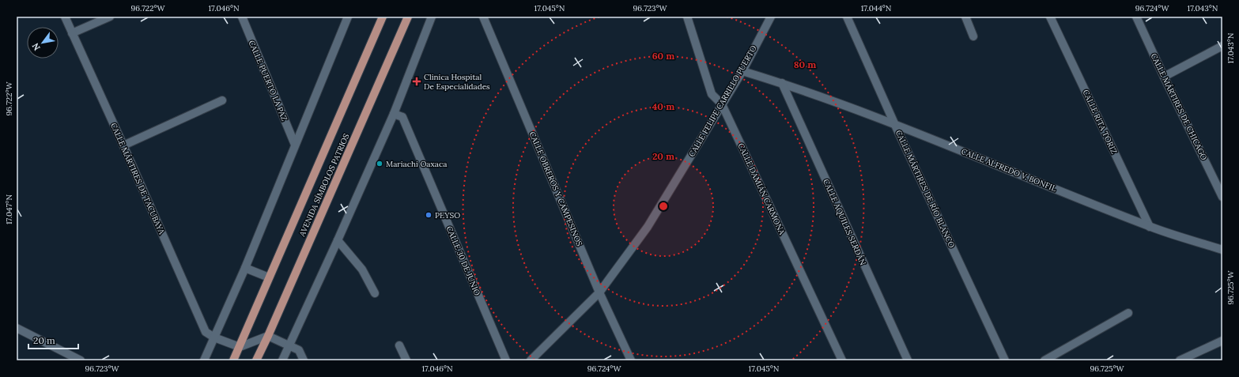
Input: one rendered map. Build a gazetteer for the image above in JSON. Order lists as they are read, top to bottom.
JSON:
{
  "streets": {
    "main road": ["AVENIDA SÍMBOLOS PATRIOS"],
    "street": [
      "CALLE PUERTO LA PAZ",
      "CALLE FELIPE CARRILLO PUERTO",
      "CALLE MÁRTIRES DE CHICAGO",
      "CALLE RITA TORIZ",
      "CALLE ALFREDO V. BONFIL",
      "CALLE MÁRTIRES DE TACUBAYA",
      "CALLE OBREROS Y CAMPESINOS",
      "CALLE DAMIÁN CARMONA",
      "CALLE MÁRTIRES DE RÍO BLANCO",
      "CALLE AQUILES SERDÁN",
      "CALLE 30 DE JUNIO"
    ]
  },
  "crossings": [
    ["CALLE FELIPE CARRILLO PUERTO", "CALLE ALFREDO V. BONFIL"],
    ["CALLE FELIPE CARRILLO PUERTO", "CALLE OBREROS Y CAMPESINOS"],
    ["CALLE FELIPE CARRILLO PUERTO", "CALLE DAMIÁN CARMONA"],
    ["CALLE RITA TORIZ", "CALLE ALFREDO V. BONFIL"],
    ["CALLE ALFREDO V. BONFIL", "CALLE MÁRTIRES DE RÍO BLANCO"],
    ["CALLE ALFREDO V. BONFIL", "CALLE AQUILES SERDÁN"]
  ],
  "places": {
    "health": ["Clinica Hospital De Especialidades"],
    "other": ["Mariachi Oaxaca", "PEYSO"]
  },
  "scale_bar": "20 m",
  "north": "bottom left",
  "coordinates": [
    "96.722°W",
    "17.046°N",
    "17.045°N",
    "96.723°W",
    "17.044°N",
    "96.724°W",
    "17.043°N",
    "17.047°N",
    "96.725°W"
  ],
  "rings": [
    "60 m",
    "80 m",
    "40 m",
    "20 m"
  ]
}
